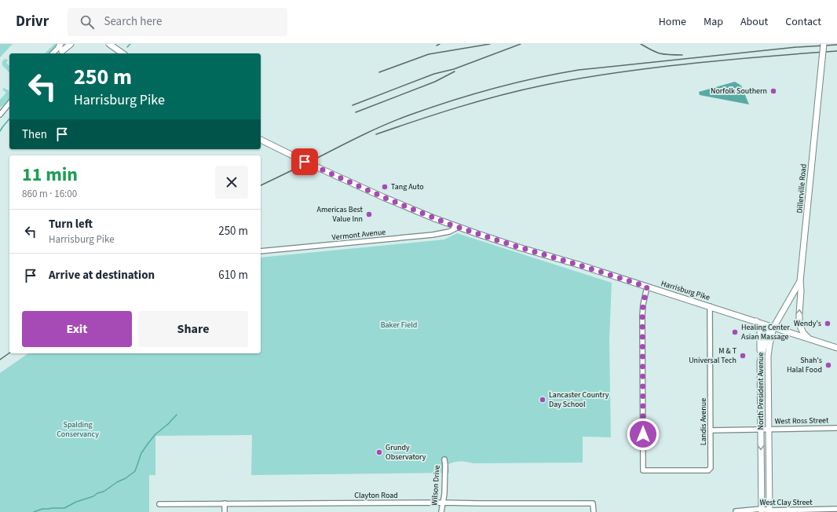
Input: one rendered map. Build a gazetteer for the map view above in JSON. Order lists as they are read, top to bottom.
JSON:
{
  "streets": {
    "main road": ["Dillerville Road", "Harrisburg Pike", "North President Avenue"],
    "street": [
      "Vermont Avenue",
      "West Ross Street",
      "Landis Avenue",
      "Wilson Drive",
      "Clayton Road",
      "West Clay Street"
    ]
  },
  "crossings": [
    ["Dillerville Road", "Harrisburg Pike"],
    ["Dillerville Road", "North President Avenue"],
    ["Vermont Avenue", "Harrisburg Pike"],
    ["Harrisburg Pike", "North President Avenue"],
    ["Harrisburg Pike", "Landis Avenue"],
    ["North President Avenue", "West Ross Street"],
    ["North President Avenue", "West Clay Street"],
    ["West Ross Street", "Landis Avenue"],
    ["Wilson Drive", "Clayton Road"]
  ],
  "parks": ["Baker Field", "Spalding Conservancy"],
  "places": [
    "Norfolk Southern",
    "Tang Auto",
    "Americas Best Value Inn",
    "Wendy's",
    "Healing Center Asian Massage",
    "M & T Universal Tech",
    "Shah's Halal Food",
    "Lancaster Country Day School",
    "Grundy Observatory"
  ],
  "page": {
    "header": "Drivr",
    "search": "Search here",
    "nav": [
      "Home",
      "Map",
      "About",
      "Contact"
    ],
    "turn": ["250 m", "Harrisburg Pike"],
    "then": "Then",
    "heading": ["11 min", "860 m · 16:00"],
    "list": [
      {
        "name": "Turn left",
        "note": "Harrisburg Pike",
        "value": "250 m"
      },
      {
        "name": "Arrive at destination",
        "value": "610 m"
      }
    ],
    "buttons": ["Exit", "Share"]
  }
}
